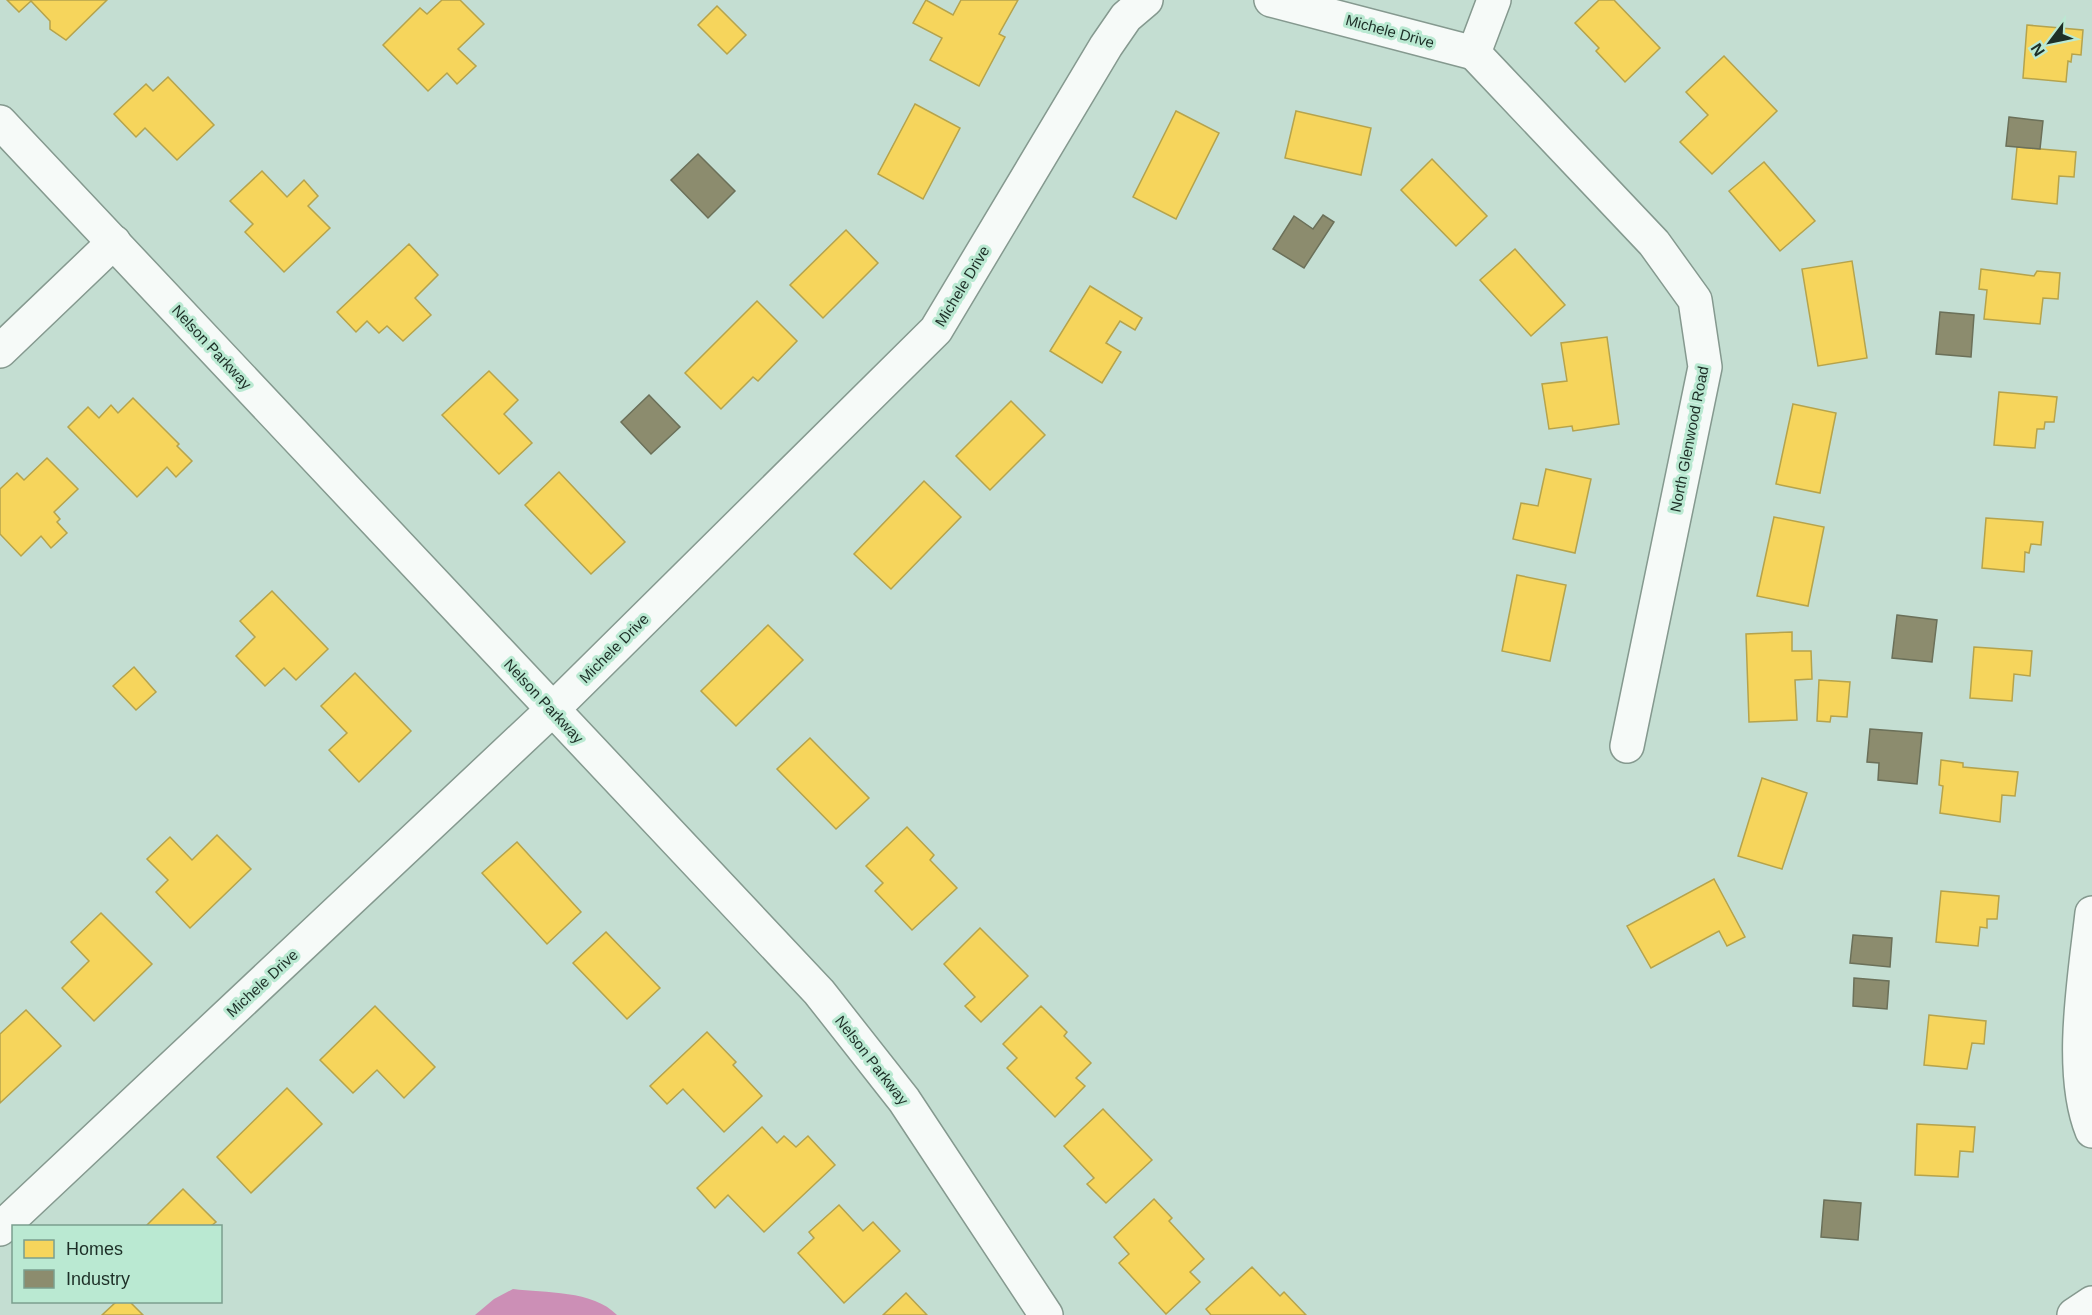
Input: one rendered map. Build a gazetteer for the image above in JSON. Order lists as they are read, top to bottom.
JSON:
{
  "streets": {
    "street": ["Michele Drive", "Nelson Parkway", "North Glenwood Road"]
  },
  "crossings": [
    ["Michele Drive", "Nelson Parkway"],
    ["Michele Drive", "North Glenwood Road"]
  ],
  "legend": ["Homes", "Industry"],
  "north": "bottom left"
}
